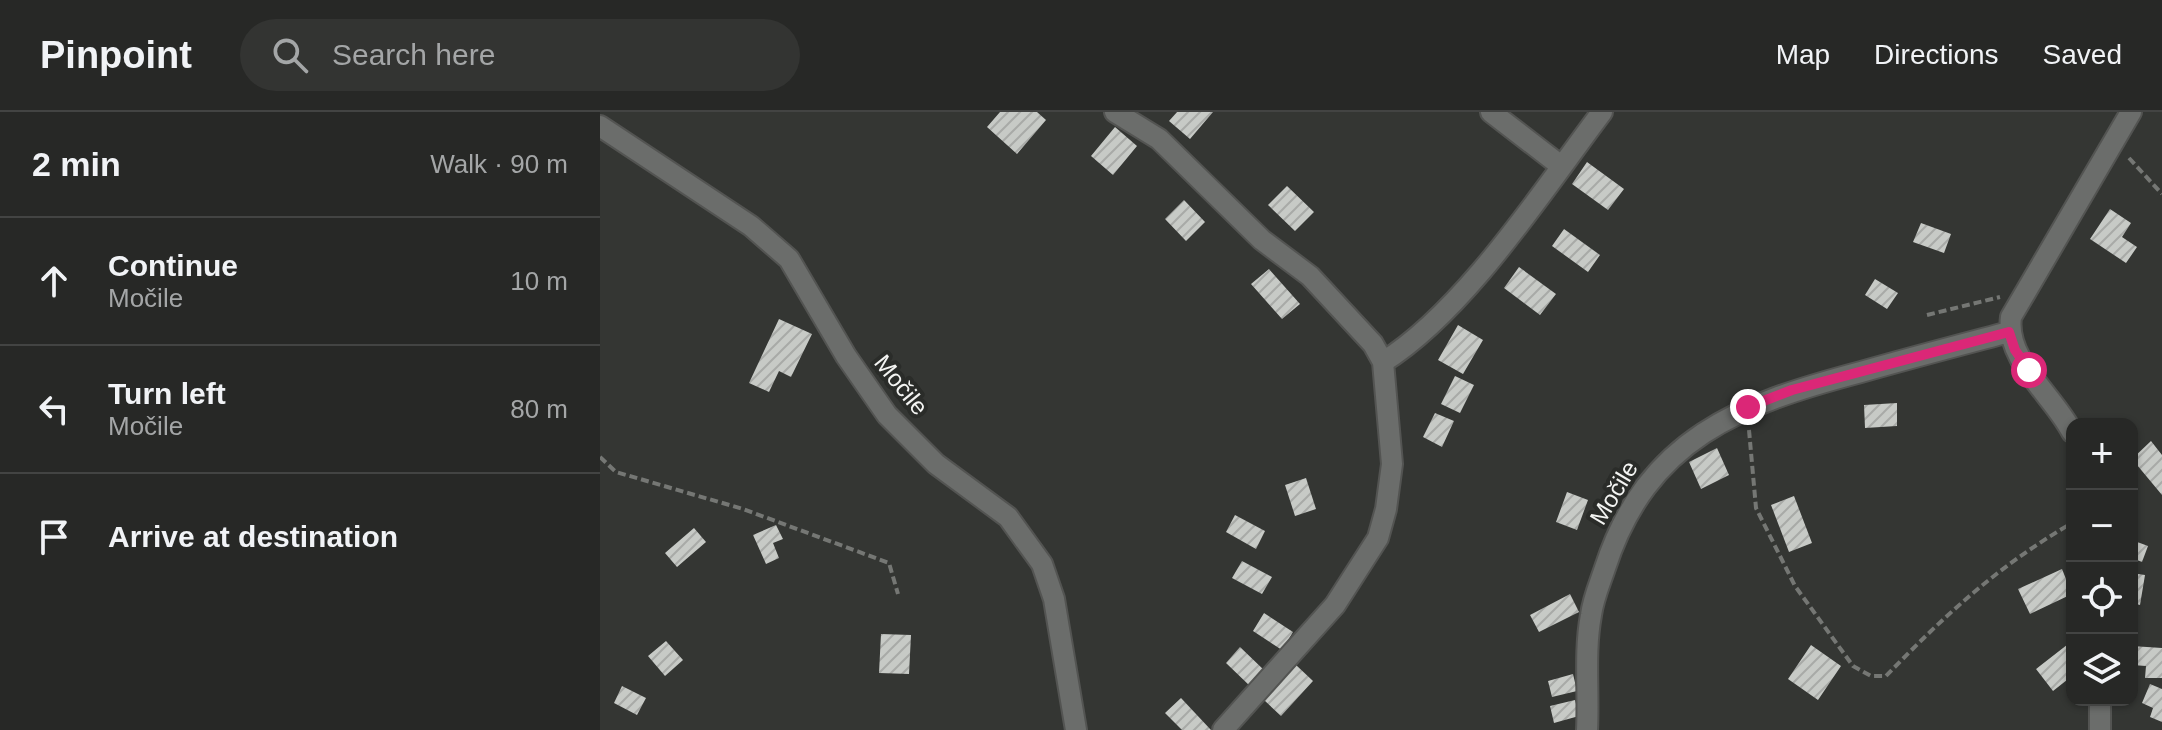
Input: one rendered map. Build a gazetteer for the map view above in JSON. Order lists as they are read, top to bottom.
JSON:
{
  "streets": {
    "street": ["Močile"]
  },
  "page": {
    "header": "Pinpoint",
    "search": "Search here",
    "nav": ["Map", "Directions", "Saved"],
    "heading": ["2 min", "Walk · 90 m"],
    "list": [
      ["Continue", "Močile", "10 m"],
      ["Turn left", "Močile", "80 m"],
      "Arrive at destination"
    ],
    "map_buttons": ["+", "−"]
  }
}
